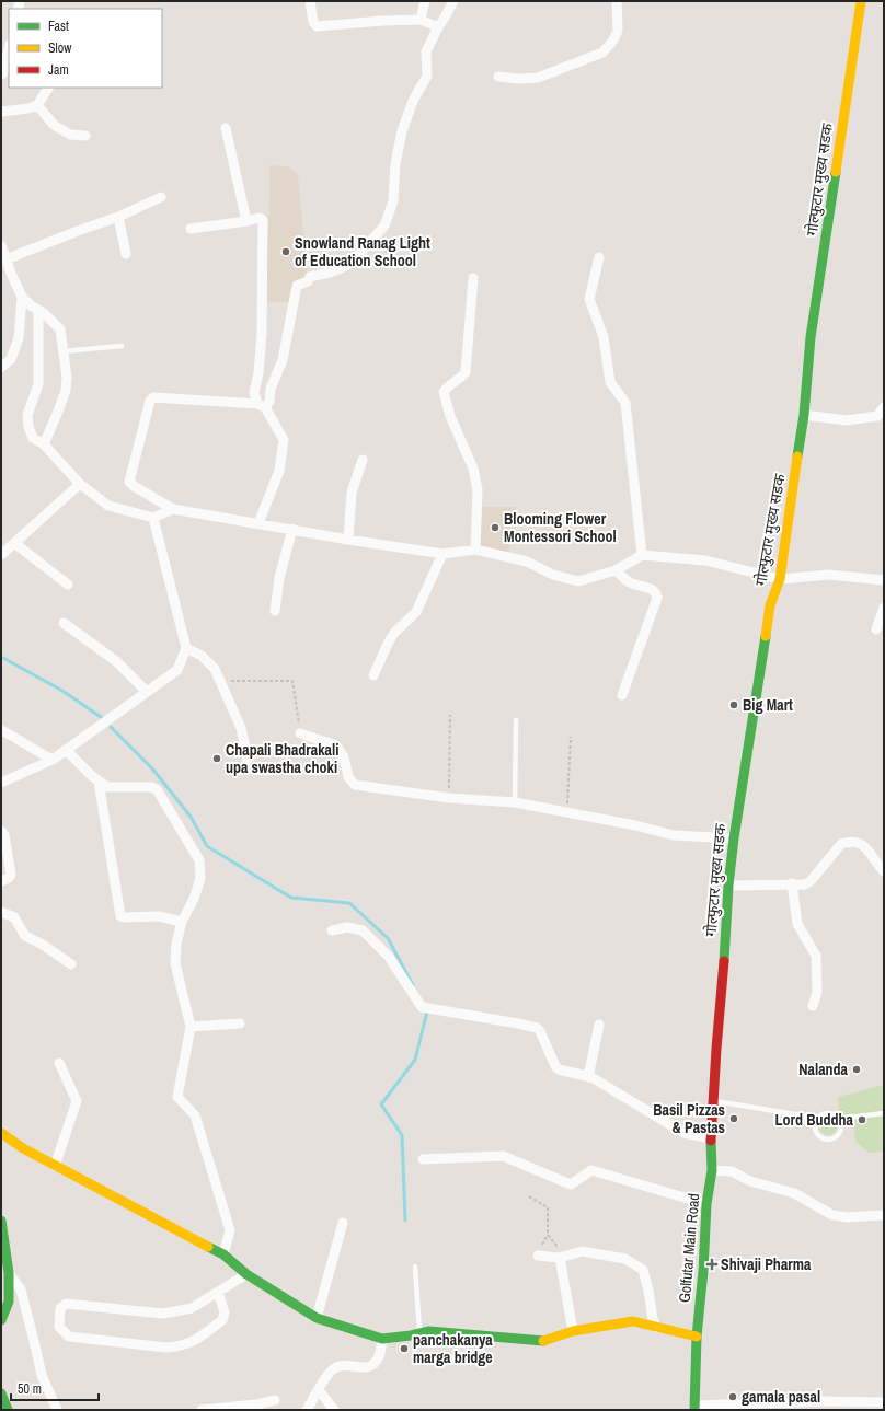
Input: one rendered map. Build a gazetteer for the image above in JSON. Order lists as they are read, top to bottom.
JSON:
{
  "streets": {
    "main road": ["गोल्फुटार मुख्य सडक", "Golfutar Main Road"]
  },
  "crossings": [
    ["गोल्फुटार मुख्य सडक", "Golfutar Main Road"]
  ],
  "places": {
    "other": [
      "Snowland Ranag Light of Education School",
      "Blooming Flower Montessori School",
      "Big Mart",
      "Chapali Bhadrakali upa swastha choki",
      "Nalanda",
      "Basil Pizzas & Pastas",
      "Lord Buddha",
      "panchakanya marga bridge",
      "gamala pasal"
    ],
    "health": ["Shivaji Pharma"]
  },
  "legend": ["Fast", "Slow", "Jam"],
  "scale_bar": "50 m"
}
